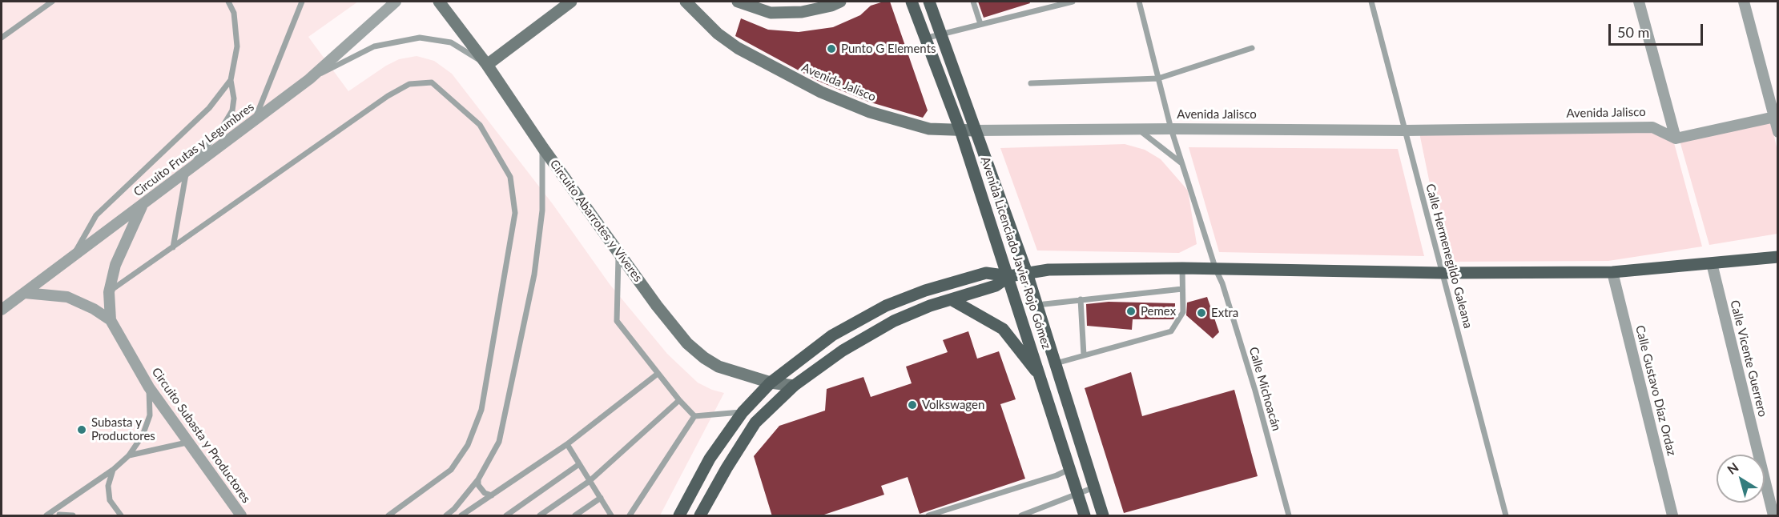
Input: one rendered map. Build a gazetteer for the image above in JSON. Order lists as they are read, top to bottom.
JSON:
{
  "streets": {
    "main road": ["Avenida Jalisco", "Circuito Abarrotes y Víveres", "Avenida Licenciado Javier Rojo Gómez"],
    "street": [
      "Circuito Frutas y Legumbres",
      "Calle Vicente Guerrero",
      "Calle Gustavo Díaz Ordaz",
      "Circuito Subasta y Productores"
    ],
    "lane": ["Calle Hermenegildo Galeana", "Calle Michoacán"]
  },
  "crossings": [
    ["Avenida Jalisco", "Avenida Licenciado Javier Rojo Gómez"],
    ["Avenida Jalisco", "Calle Hermenegildo Galeana"],
    ["Avenida Jalisco", "Calle Michoacán"],
    ["Circuito Frutas y Legumbres", "Circuito Subasta y Productores"]
  ],
  "places": [
    "Punto G Elements",
    "Pemex",
    "Extra",
    "Volkswagen",
    "Subasta y Productores"
  ],
  "scale_bar": "50 m",
  "north": "top left"
}
